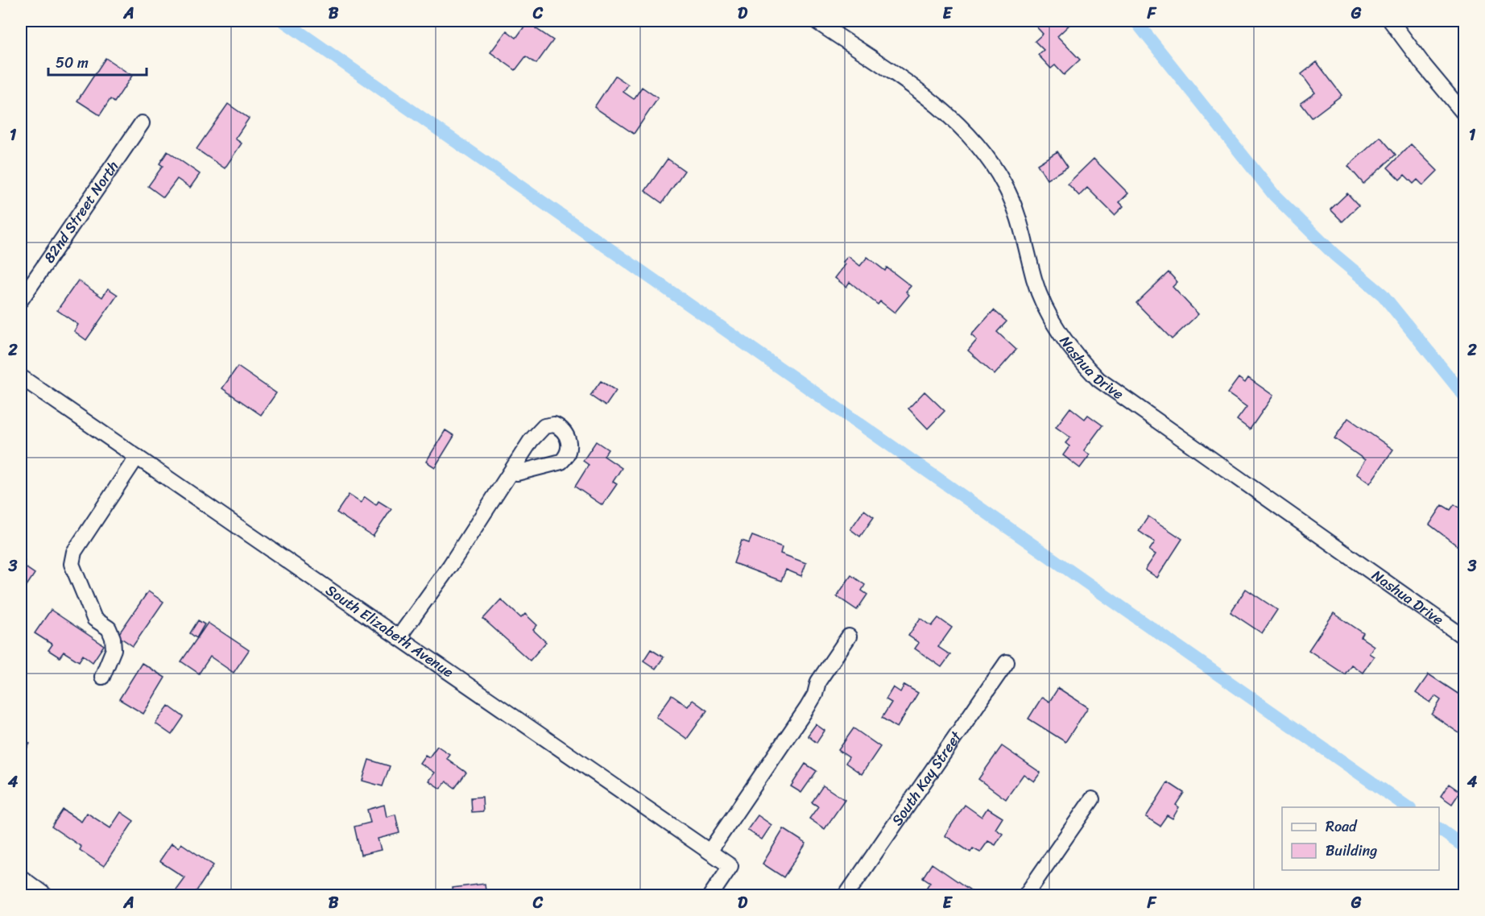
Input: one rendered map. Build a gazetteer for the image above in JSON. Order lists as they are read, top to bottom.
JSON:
{
  "streets": {
    "street": [
      "82nd Street North",
      "Nashua Drive",
      "South Elizabeth Avenue",
      "South Kay Street"
    ]
  },
  "legend": ["Road", "Building"],
  "scale_bar": "50 m",
  "grid": {
    "columns": [
      "A",
      "B",
      "C",
      "D",
      "E",
      "F",
      "G"
    ],
    "rows": [
      "1",
      "2",
      "3",
      "4"
    ]
  }
}
